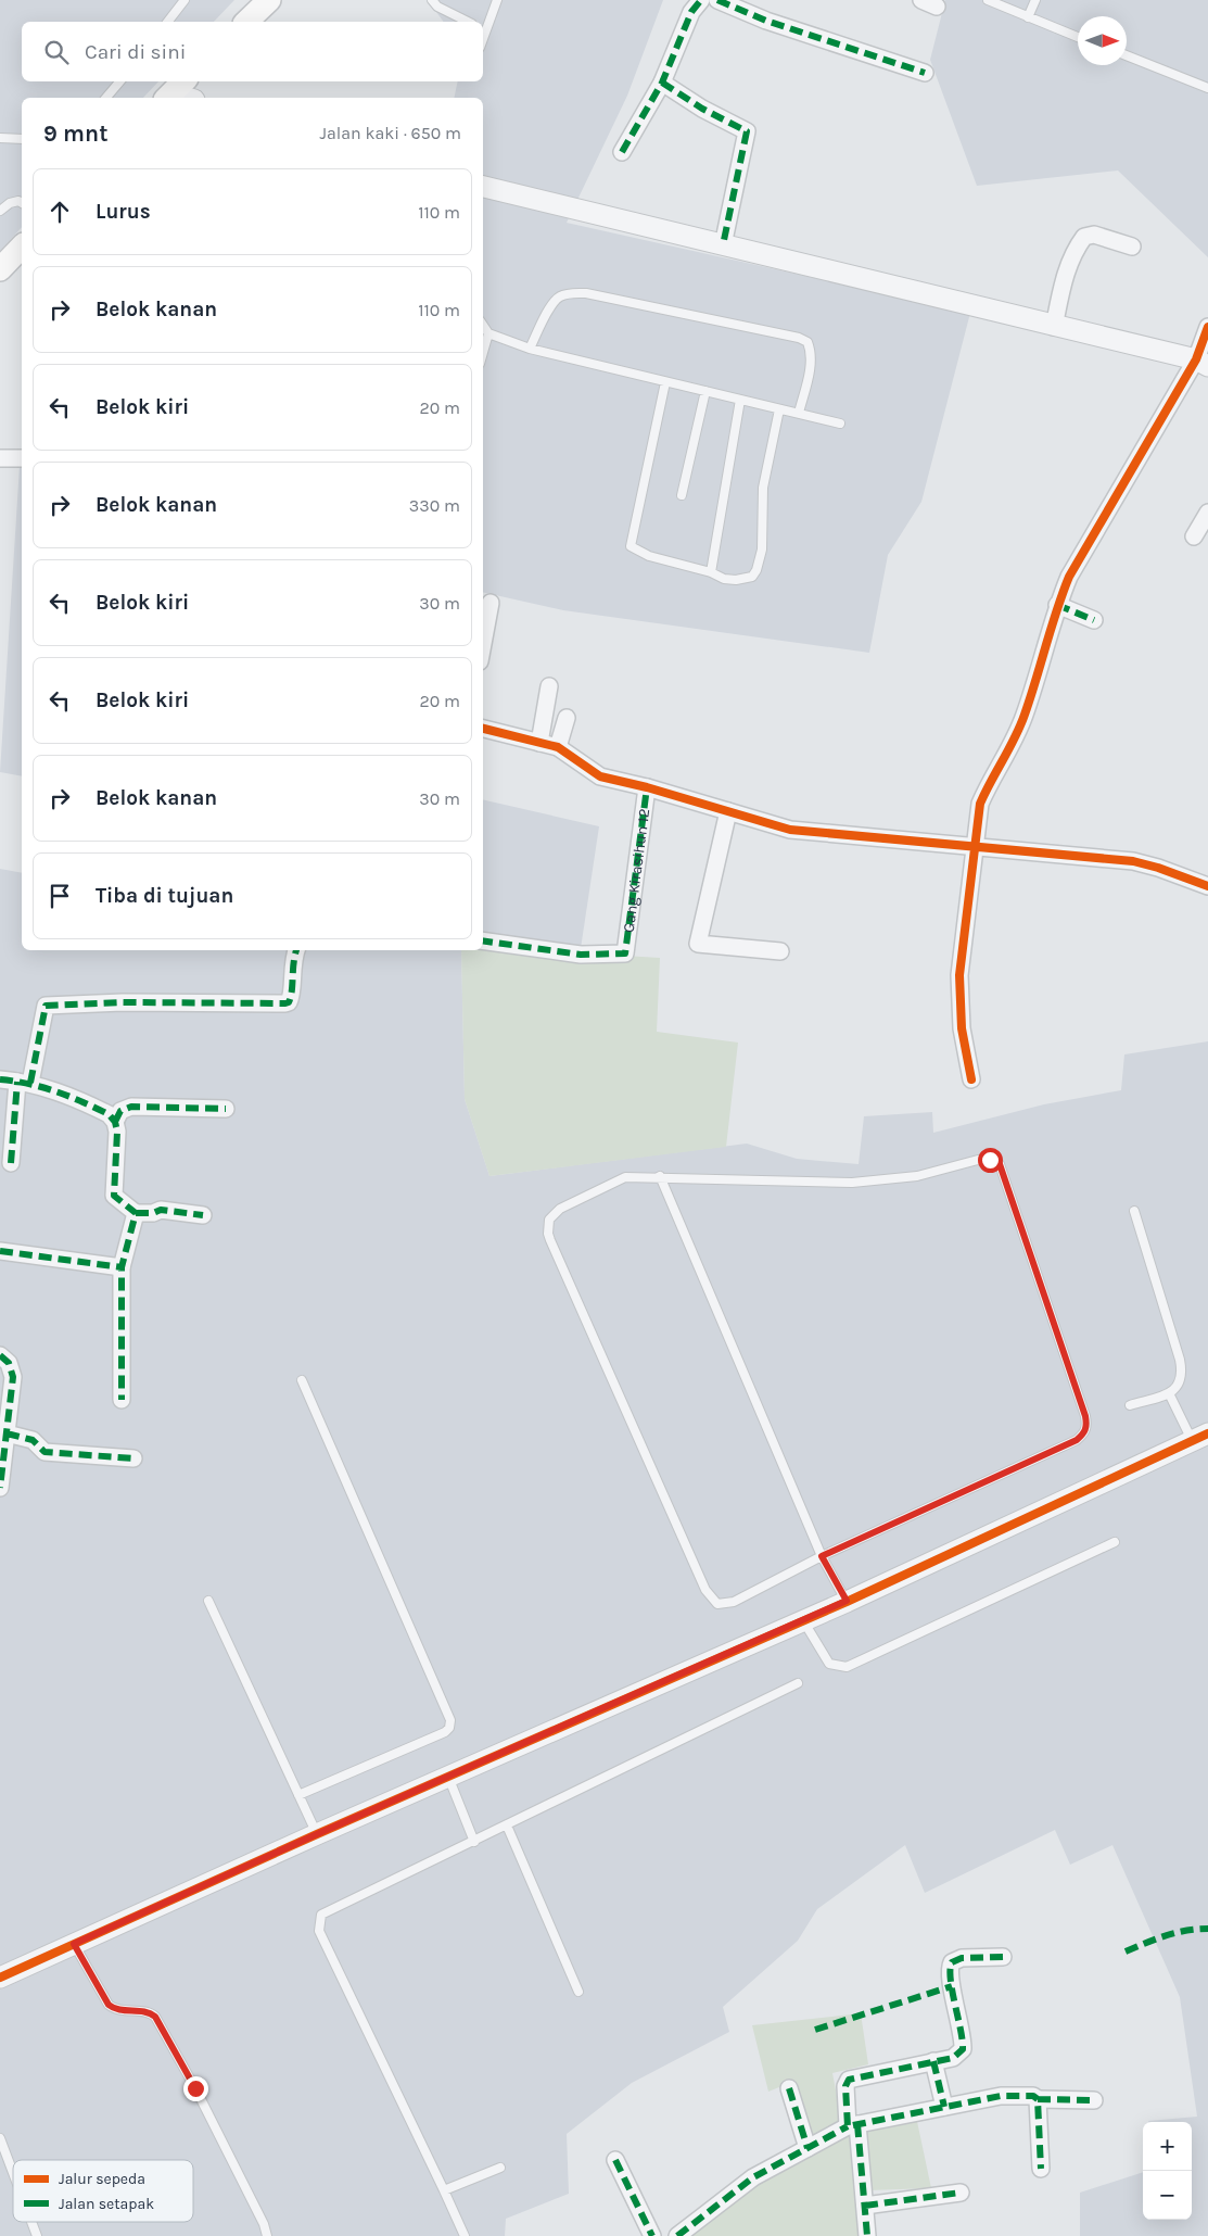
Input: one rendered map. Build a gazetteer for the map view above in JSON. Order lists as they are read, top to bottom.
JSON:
{
  "streets": {
    "street": ["Gang Kirasihun 12"]
  },
  "legend": ["Jalur sepeda", "Jalan setapak"],
  "north": "right",
  "page": {
    "search": "Cari di sini",
    "heading": ["9 mnt", "Jalan kaki · 650 m"],
    "list": [
      ["Lurus", "110 m"],
      ["Belok kanan", "110 m"],
      ["Belok kiri", "20 m"],
      ["Belok kanan", "330 m"],
      ["Belok kiri", "30 m"],
      ["Belok kiri", "20 m"],
      ["Belok kanan", "30 m"],
      "Tiba di tujuan"
    ],
    "map_buttons": ["+", "−"]
  }
}
